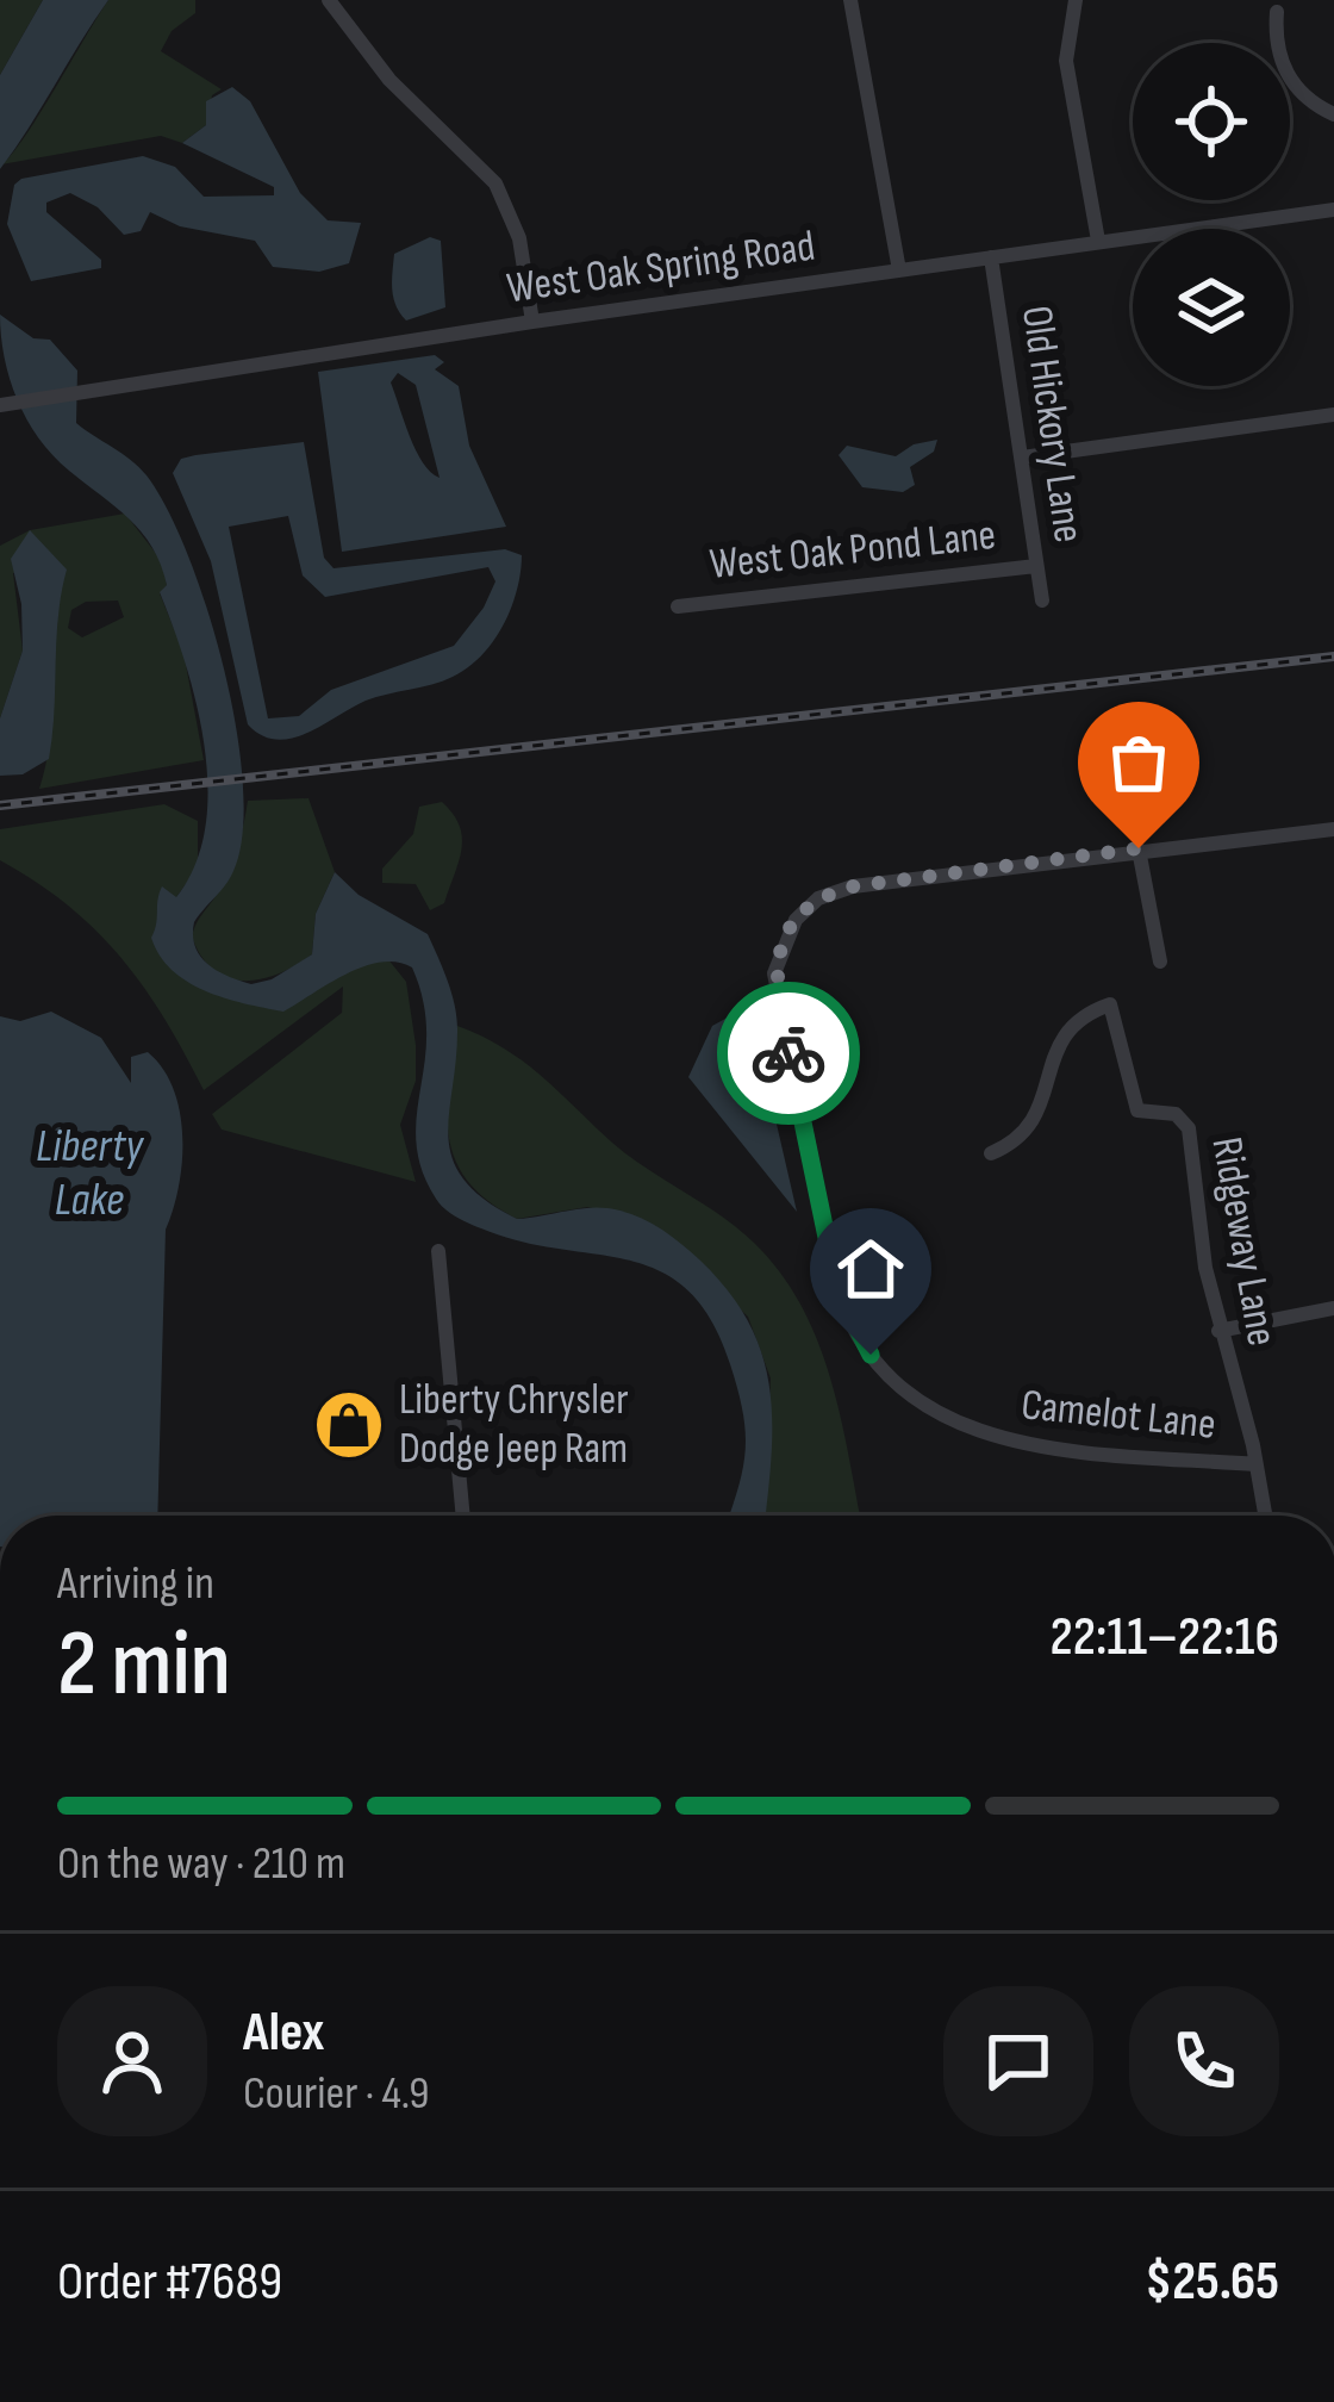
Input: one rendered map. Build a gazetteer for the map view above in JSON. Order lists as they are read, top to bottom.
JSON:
{
  "streets": {
    "street": [
      "West Oak Spring Road",
      "Old Hickory Lane",
      "West Oak Pond Lane",
      "Ridgeway Lane",
      "Camelot Lane"
    ]
  },
  "crossings": [
    ["West Oak Spring Road", "Old Hickory Lane"],
    ["Old Hickory Lane", "West Oak Pond Lane"],
    ["Ridgeway Lane", "Camelot Lane"]
  ],
  "water": ["Liberty Lake"],
  "places": {
    "shop": ["Liberty Chrysler Dodge Jeep Ram"]
  },
  "page": {
    "heading": ["2 min", "Arriving in", "22:11–22:16"],
    "panel": [
      "Alex",
      "Courier · 4.9",
      "Order #7689",
      "$25.65"
    ],
    "bar": "On the way · 210 m"
  }
}
